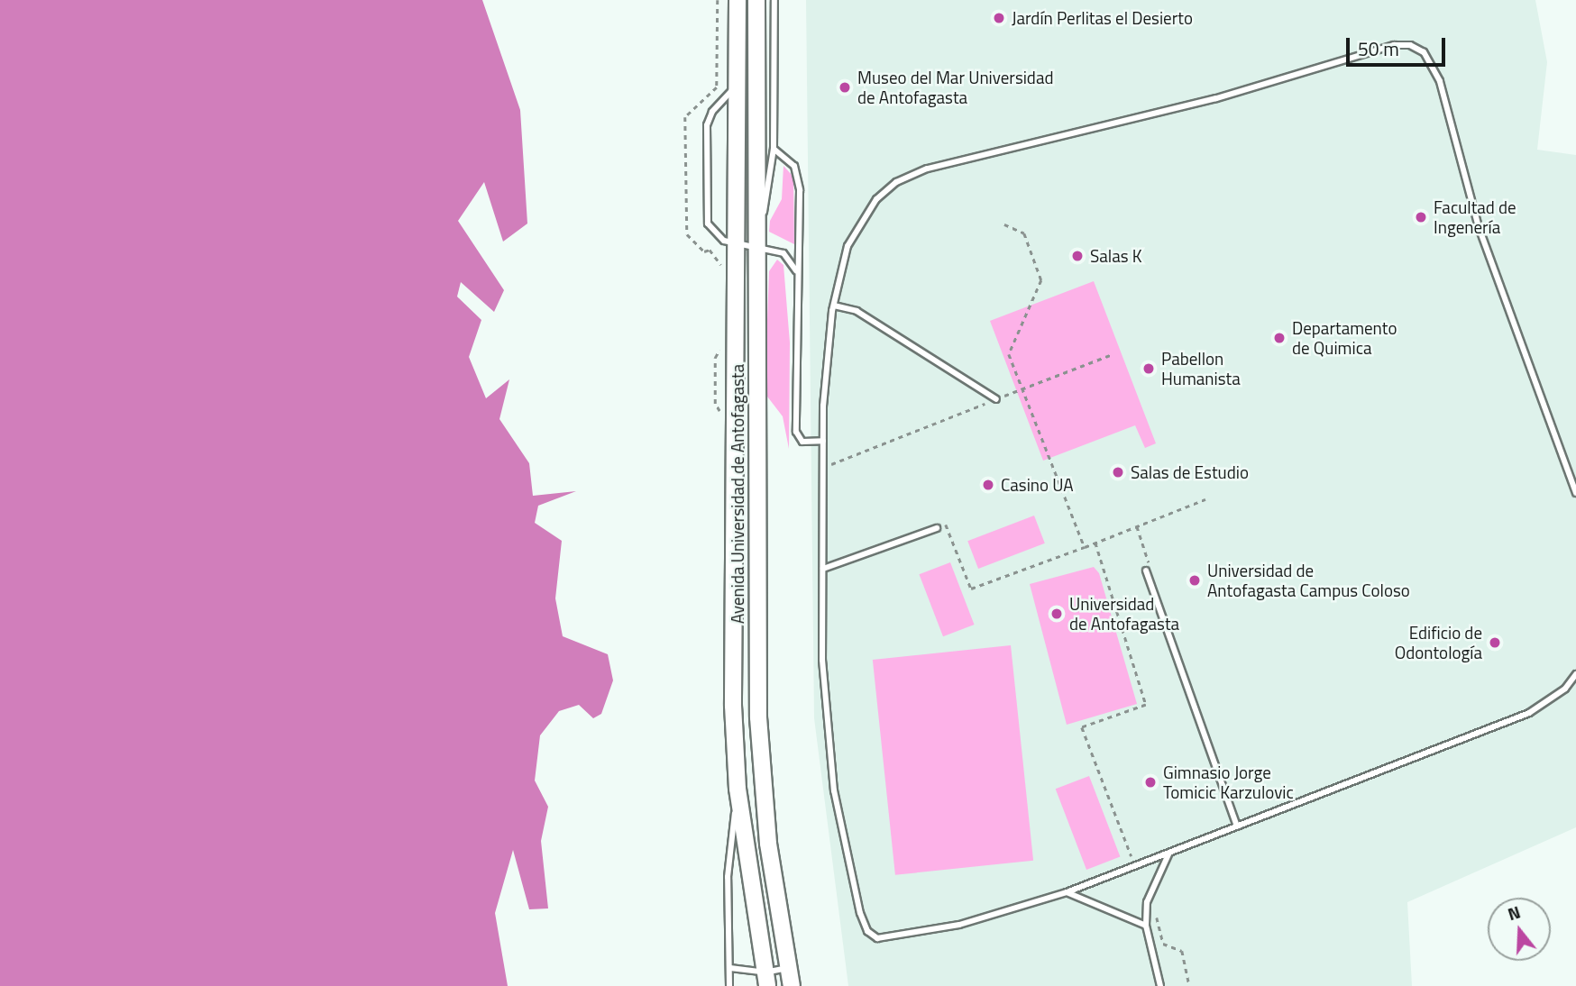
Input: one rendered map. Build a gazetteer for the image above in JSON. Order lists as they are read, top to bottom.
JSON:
{
  "streets": {
    "main road": ["Avenida Universidad de Antofagasta"]
  },
  "places": [
    "Jardín Perlitas el Desierto",
    "Museo del Mar Universidad de Antofagasta",
    "Facultad de Ingenería",
    "Salas K",
    "Departamento de Quimica",
    "Pabellon Humanista",
    "Salas de Estudio",
    "Casino UA",
    "Universidad de Antofagasta Campus Coloso",
    "Universidad de Antofagasta",
    "Edificio de Odontología",
    "Gimnasio Jorge Tomicic Karzulovic"
  ],
  "scale_bar": "50 m",
  "north": "top"
}
